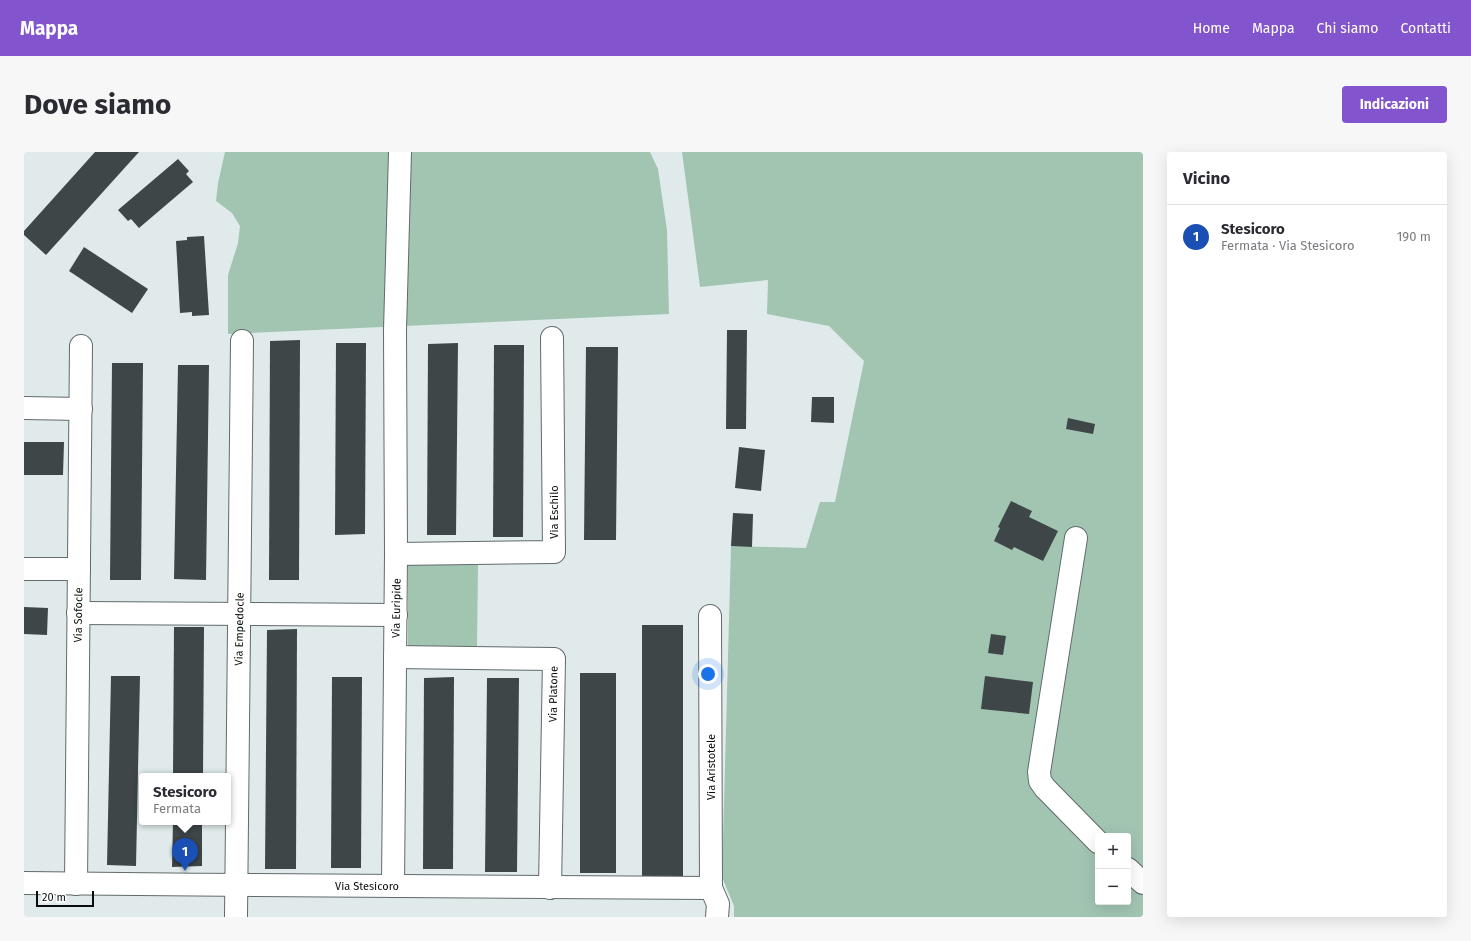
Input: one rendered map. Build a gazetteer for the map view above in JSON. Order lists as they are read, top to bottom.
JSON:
{
  "streets": {
    "street": [
      "Via Eschilo",
      "Via Euripide",
      "Via Sofocle",
      "Via Empedocle",
      "Via Platone",
      "Via Aristotele",
      "Via Stesicoro"
    ]
  },
  "crossings": [
    ["Via Eschilo", "Via Euripide"],
    ["Via Euripide", "Via Platone"],
    ["Via Euripide", "Via Stesicoro"],
    ["Via Sofocle", "Via Stesicoro"],
    ["Via Empedocle", "Via Stesicoro"],
    ["Via Platone", "Via Stesicoro"],
    ["Via Aristotele", "Via Stesicoro"]
  ],
  "scale_bar": "20 m",
  "page": {
    "header": "Mappa",
    "nav": [
      "Home",
      "Mappa",
      "Chi siamo",
      "Contatti"
    ],
    "buttons": "Indicazioni",
    "title": "Dove siamo",
    "heading": "Vicino",
    "list": [
      {
        "mark": "1",
        "name": "Stesicoro",
        "note": "Fermata · Via Stesicoro",
        "value": "190 m"
      }
    ],
    "popup": ["Stesicoro", "Fermata"],
    "map_buttons": ["+", "−"],
    "pins": "1",
    "scale": "20 m"
  }
}
